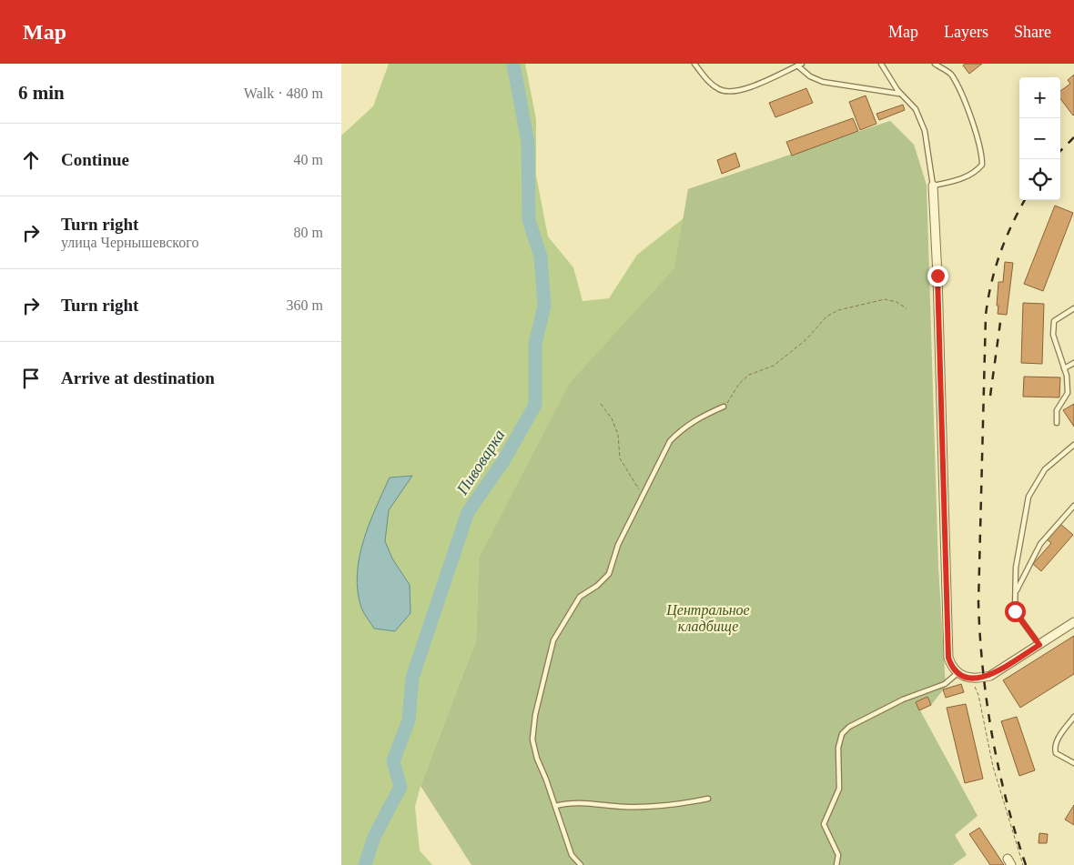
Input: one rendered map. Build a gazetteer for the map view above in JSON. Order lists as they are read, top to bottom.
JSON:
{
  "water": ["Пивоварка"],
  "parks": ["Центральное кладбище"],
  "page": {
    "header": "Map",
    "nav": ["Map", "Layers", "Share"],
    "heading": ["6 min", "Walk · 480 m"],
    "map_buttons": ["+", "−"],
    "list": [
      ["Continue", "40 m"],
      ["Turn right", "улица Чернышевского", "80 m"],
      ["Turn right", "360 m"],
      "Arrive at destination"
    ]
  }
}
